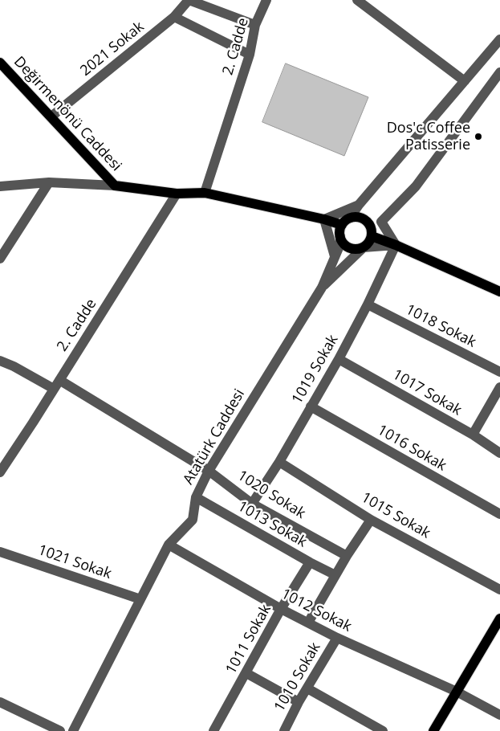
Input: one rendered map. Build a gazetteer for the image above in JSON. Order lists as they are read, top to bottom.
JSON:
{
  "streets": {
    "main road": ["Değirmenönü Caddesi"],
    "street": [
      "2. Cadde",
      "2021 Sokak",
      "1018 Sokak",
      "1019 Sokak",
      "1017 Sokak",
      "Atatürk Caddesi",
      "1016 Sokak",
      "1020 Sokak",
      "1015 Sokak",
      "1013 Sokak",
      "1021 Sokak",
      "1012 Sokak",
      "1011 Sokak",
      "1010 Sokak"
    ]
  },
  "crossings": [
    ["2. Cadde", "1020 Sokak"],
    ["2021 Sokak", "Değirmenönü Caddesi"],
    ["1018 Sokak", "1019 Sokak"],
    ["1019 Sokak", "1017 Sokak"],
    ["1019 Sokak", "1016 Sokak"],
    ["1019 Sokak", "1020 Sokak"],
    ["1019 Sokak", "1015 Sokak"],
    ["Atatürk Caddesi", "1020 Sokak"],
    ["Atatürk Caddesi", "1013 Sokak"],
    ["Atatürk Caddesi", "1021 Sokak"],
    ["Atatürk Caddesi", "1012 Sokak"],
    ["1013 Sokak", "1011 Sokak"],
    ["1012 Sokak", "1011 Sokak"],
    ["1012 Sokak", "1010 Sokak"]
  ],
  "places": ["Dos'c Coffee Patisserie"]
}
